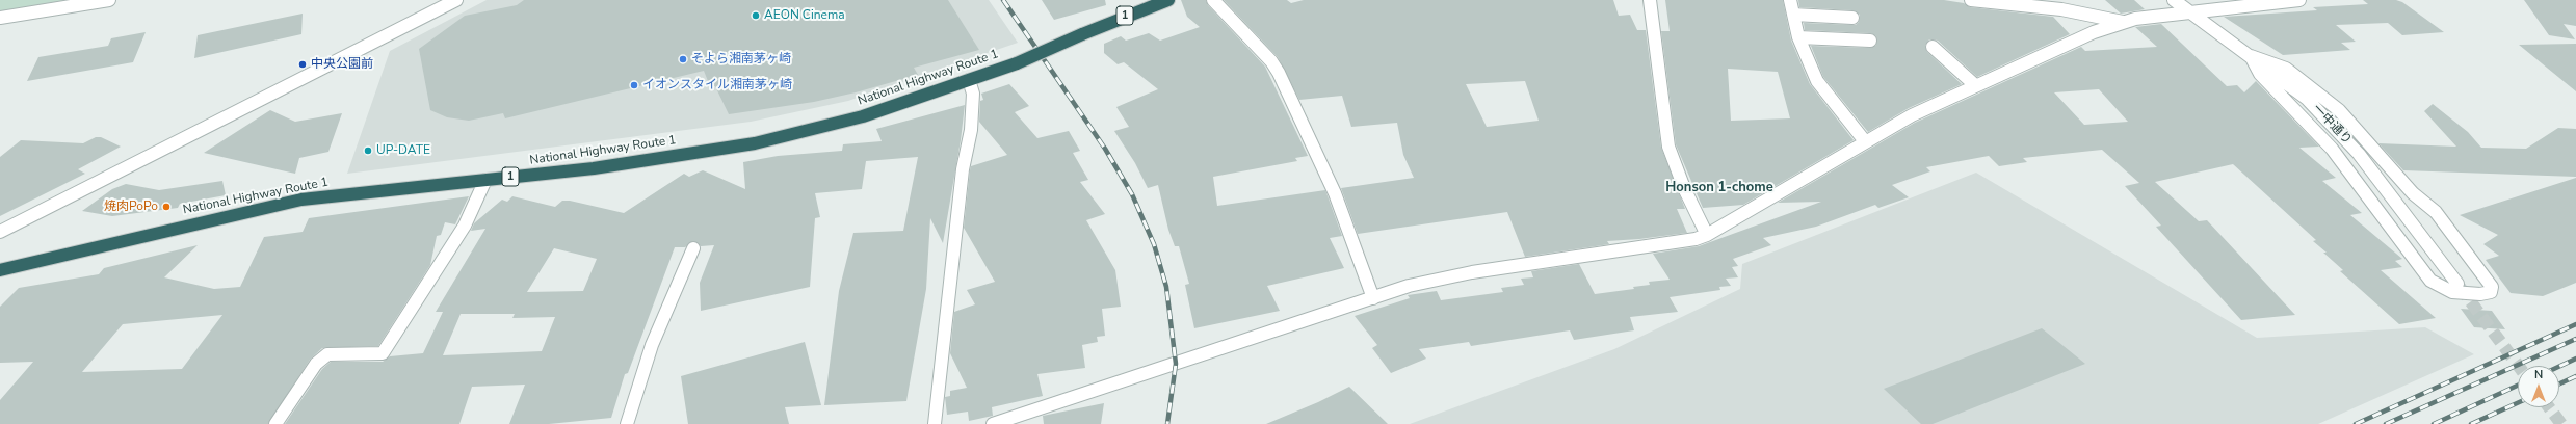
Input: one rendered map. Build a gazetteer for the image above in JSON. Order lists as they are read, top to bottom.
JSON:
{
  "streets": {
    "highway": ["1", "National Highway Route 1"],
    "street": ["一中通り"]
  },
  "districts": ["Honson 1-chome"],
  "places": [
    "AEON Cinema",
    "そよら湘南茅ヶ崎",
    "中央公園前",
    "イオンスタイル湘南茅ヶ崎",
    "UP-DATE",
    "焼肉PoPo"
  ],
  "north": "top"
}
